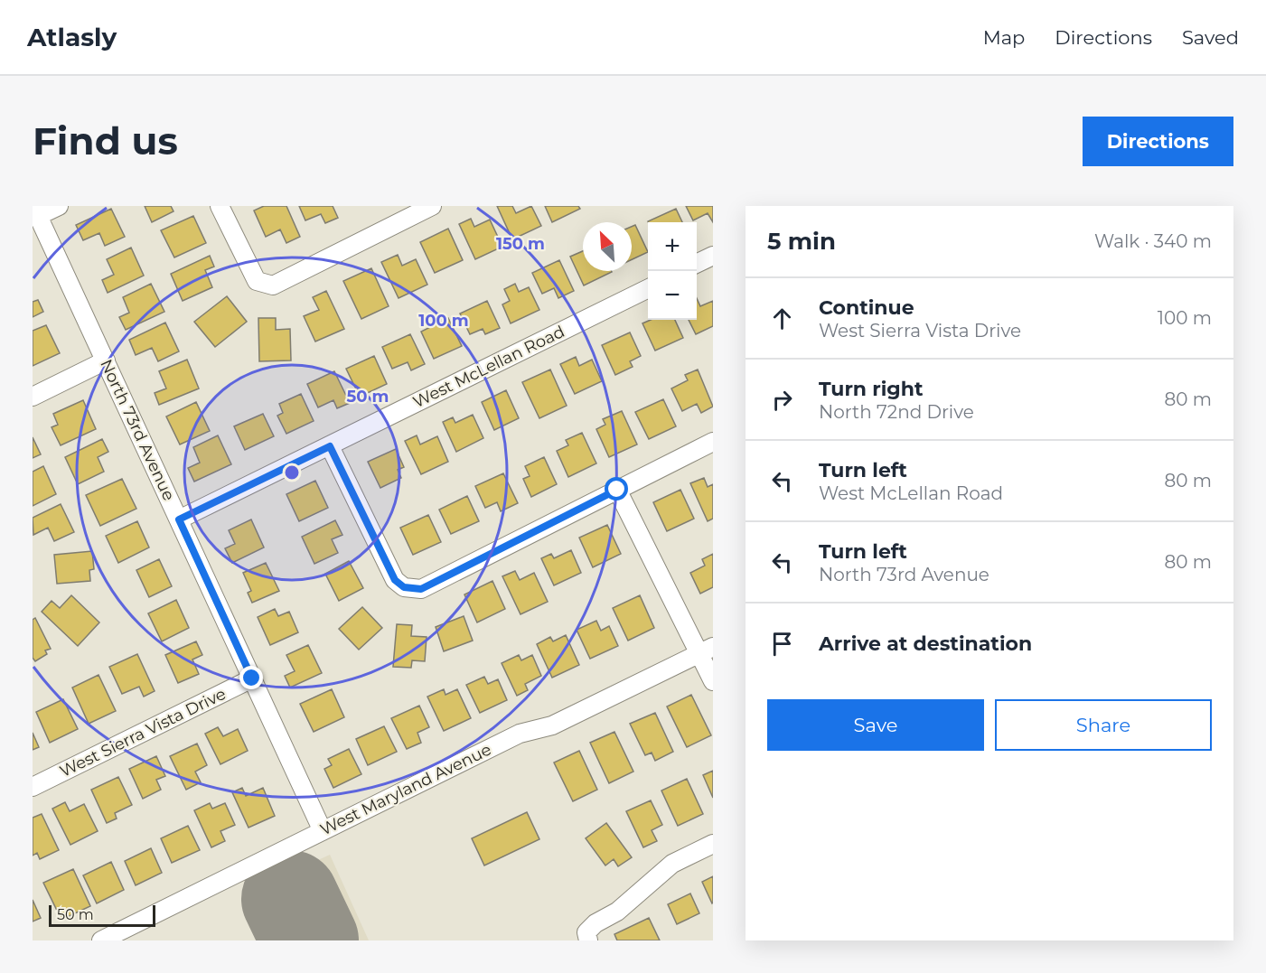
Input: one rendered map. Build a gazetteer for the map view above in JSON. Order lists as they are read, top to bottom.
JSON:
{
  "streets": {
    "street": [
      "West McLellan Road",
      "North 73rd Avenue",
      "West Sierra Vista Drive",
      "West Maryland Avenue"
    ]
  },
  "crossings": [
    ["West McLellan Road", "North 73rd Avenue"],
    ["North 73rd Avenue", "West Sierra Vista Drive"],
    ["North 73rd Avenue", "West Maryland Avenue"]
  ],
  "scale_bar": "50 m",
  "north": "top left",
  "page": {
    "header": "Atlasly",
    "nav": ["Map", "Directions", "Saved"],
    "buttons": [
      "Directions",
      ["Save", "Share"]
    ],
    "title": "Find us",
    "heading": ["5 min", "Walk · 340 m"],
    "map_buttons": ["+", "−"],
    "list": [
      ["Continue", "West Sierra Vista Drive", "100 m"],
      ["Turn right", "North 72nd Drive", "80 m"],
      ["Turn left", "West McLellan Road", "80 m"],
      ["Turn left", "North 73rd Avenue", "80 m"],
      "Arrive at destination"
    ],
    "scale": "50 m"
  },
  "rings": ["150 m", "100 m", "50 m"]
}
